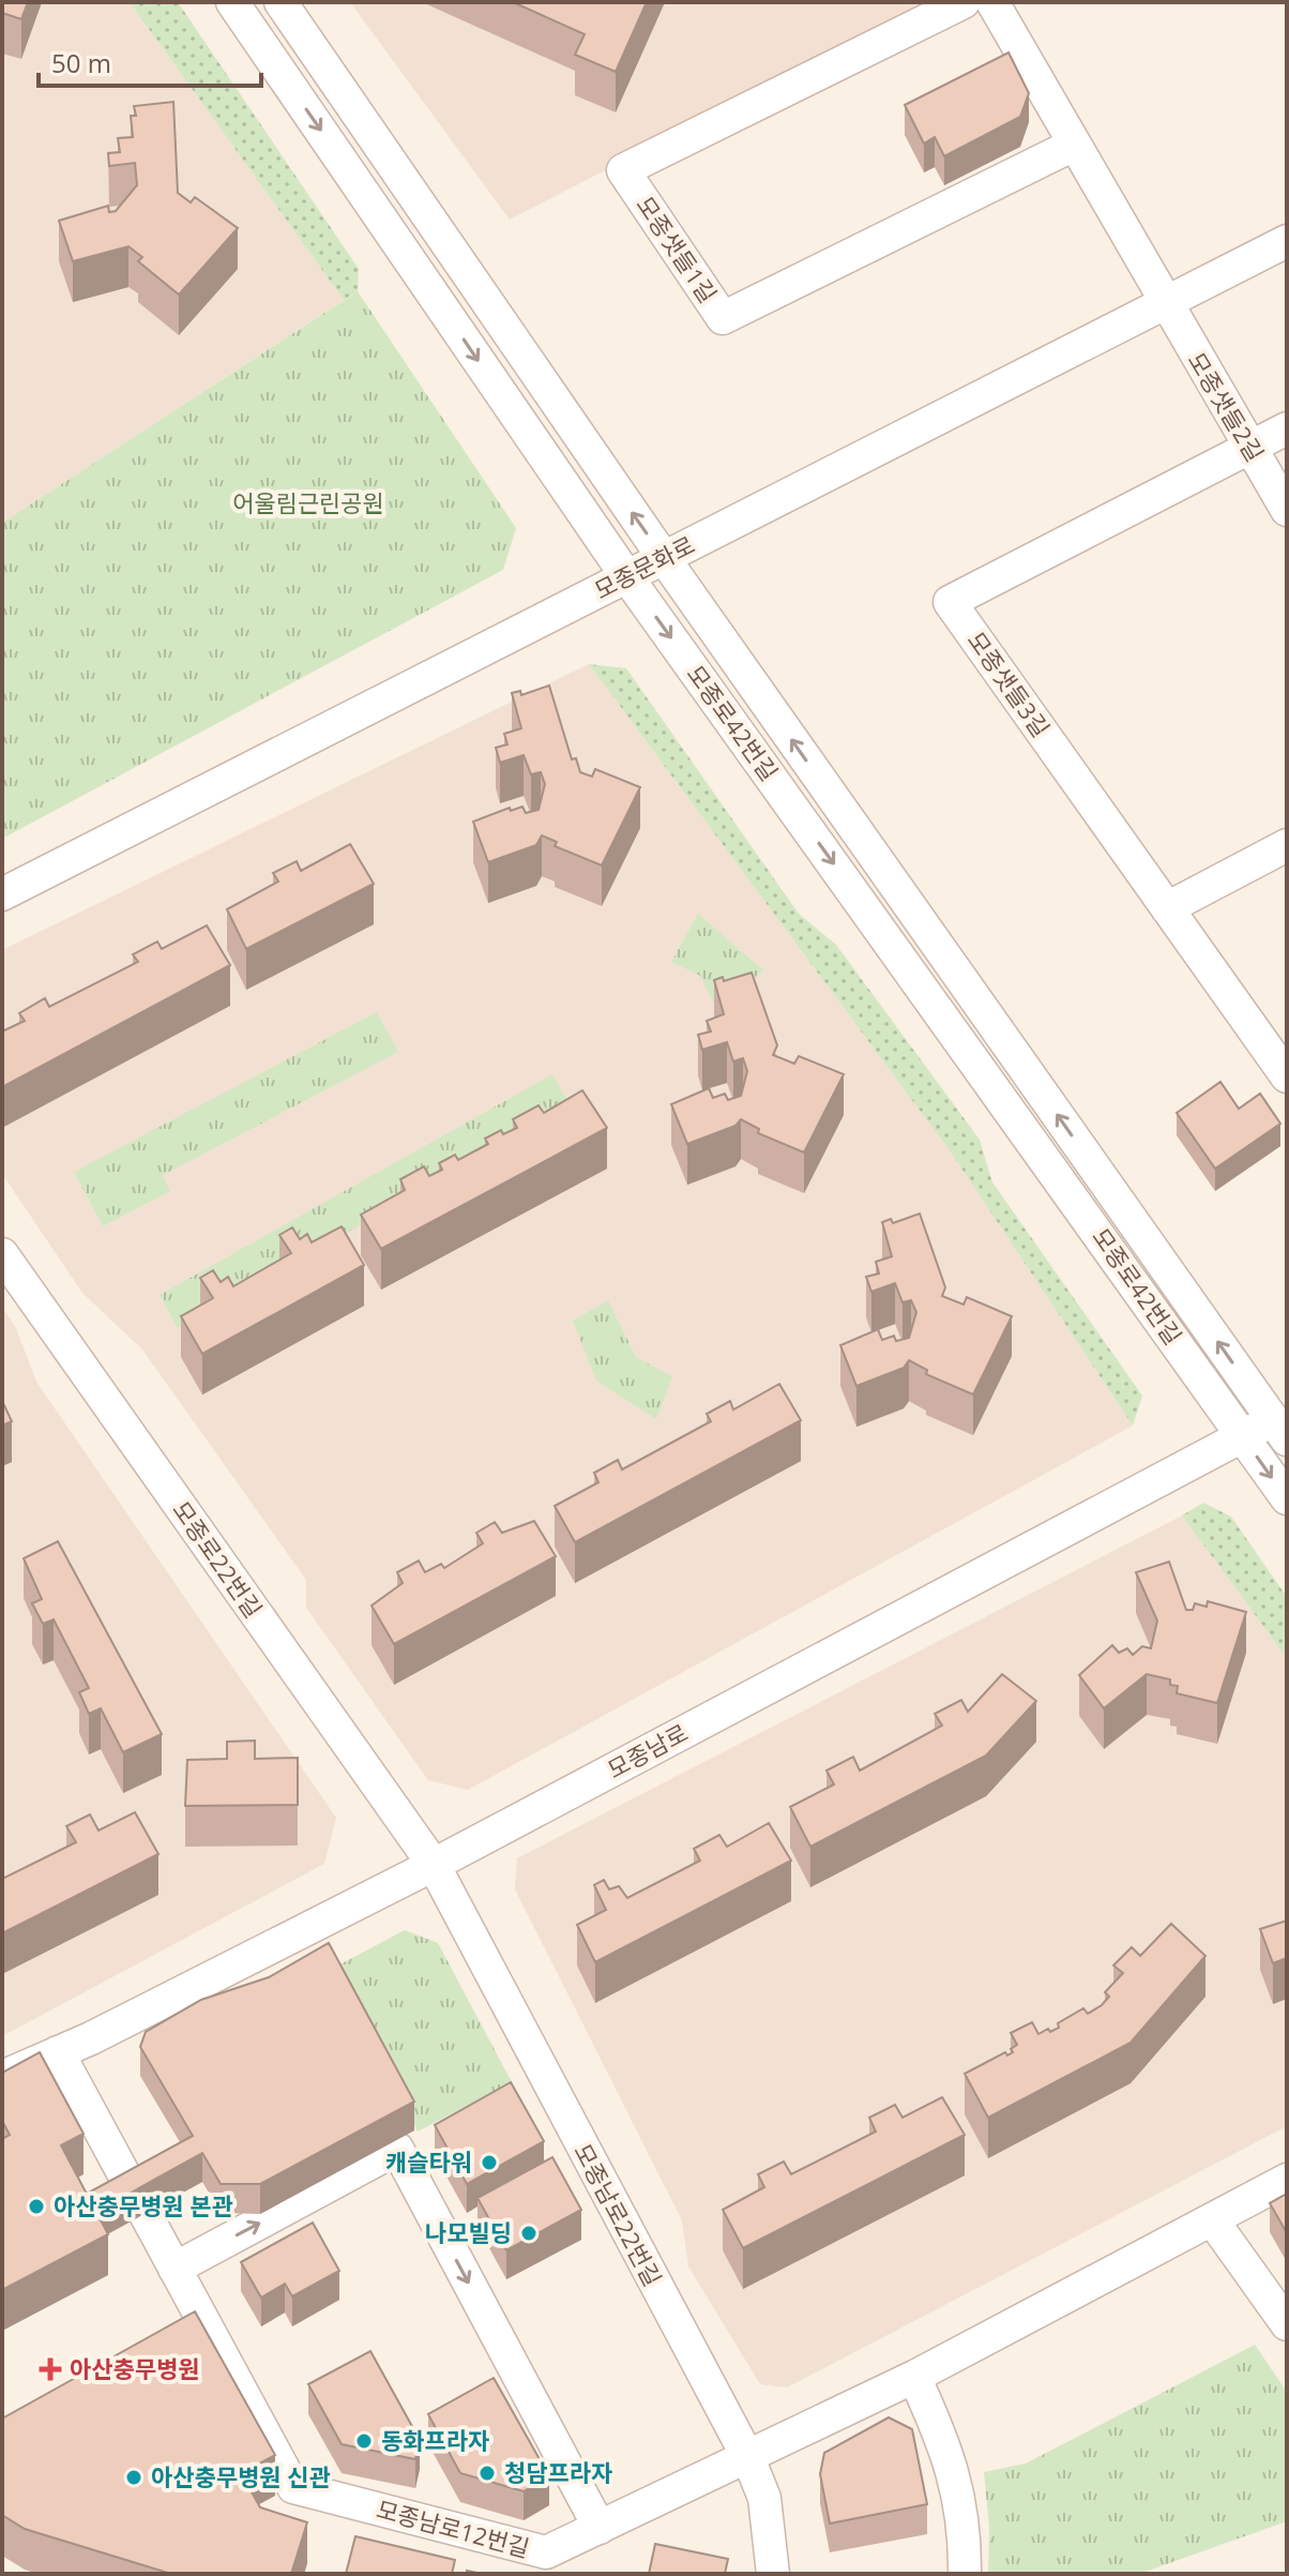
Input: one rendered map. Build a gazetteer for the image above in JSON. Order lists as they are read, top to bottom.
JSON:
{
  "streets": {
    "street": [
      "모종샛들1길",
      "모종샛들2길",
      "모종문화로",
      "모종샛들3길",
      "모종로42번길",
      "모종로22번길",
      "모종남로",
      "모종남로22번길",
      "모종남로12번길"
    ]
  },
  "crossings": [
    ["모종샛들2길", "모종문화로"],
    ["모종샛들2길", "모종샛들3길"],
    ["모종문화로", "모종로42번길"],
    ["모종로42번길", "모종남로"],
    ["모종로22번길", "모종남로"],
    ["모종로22번길", "모종남로22번길"],
    ["모종남로", "모종남로22번길"],
    ["모종남로", "모종남로12번길"],
    ["모종남로22번길", "모종남로12번길"]
  ],
  "parks": ["어울림근린공원"],
  "places": {
    "other": [
      "캐슬타워",
      "아산충무병원 본관",
      "나모빌딩",
      "동화프라자",
      "청담프라자",
      "아산충무병원 신관"
    ],
    "health": ["아산충무병원"]
  },
  "scale_bar": "50 m"
}
